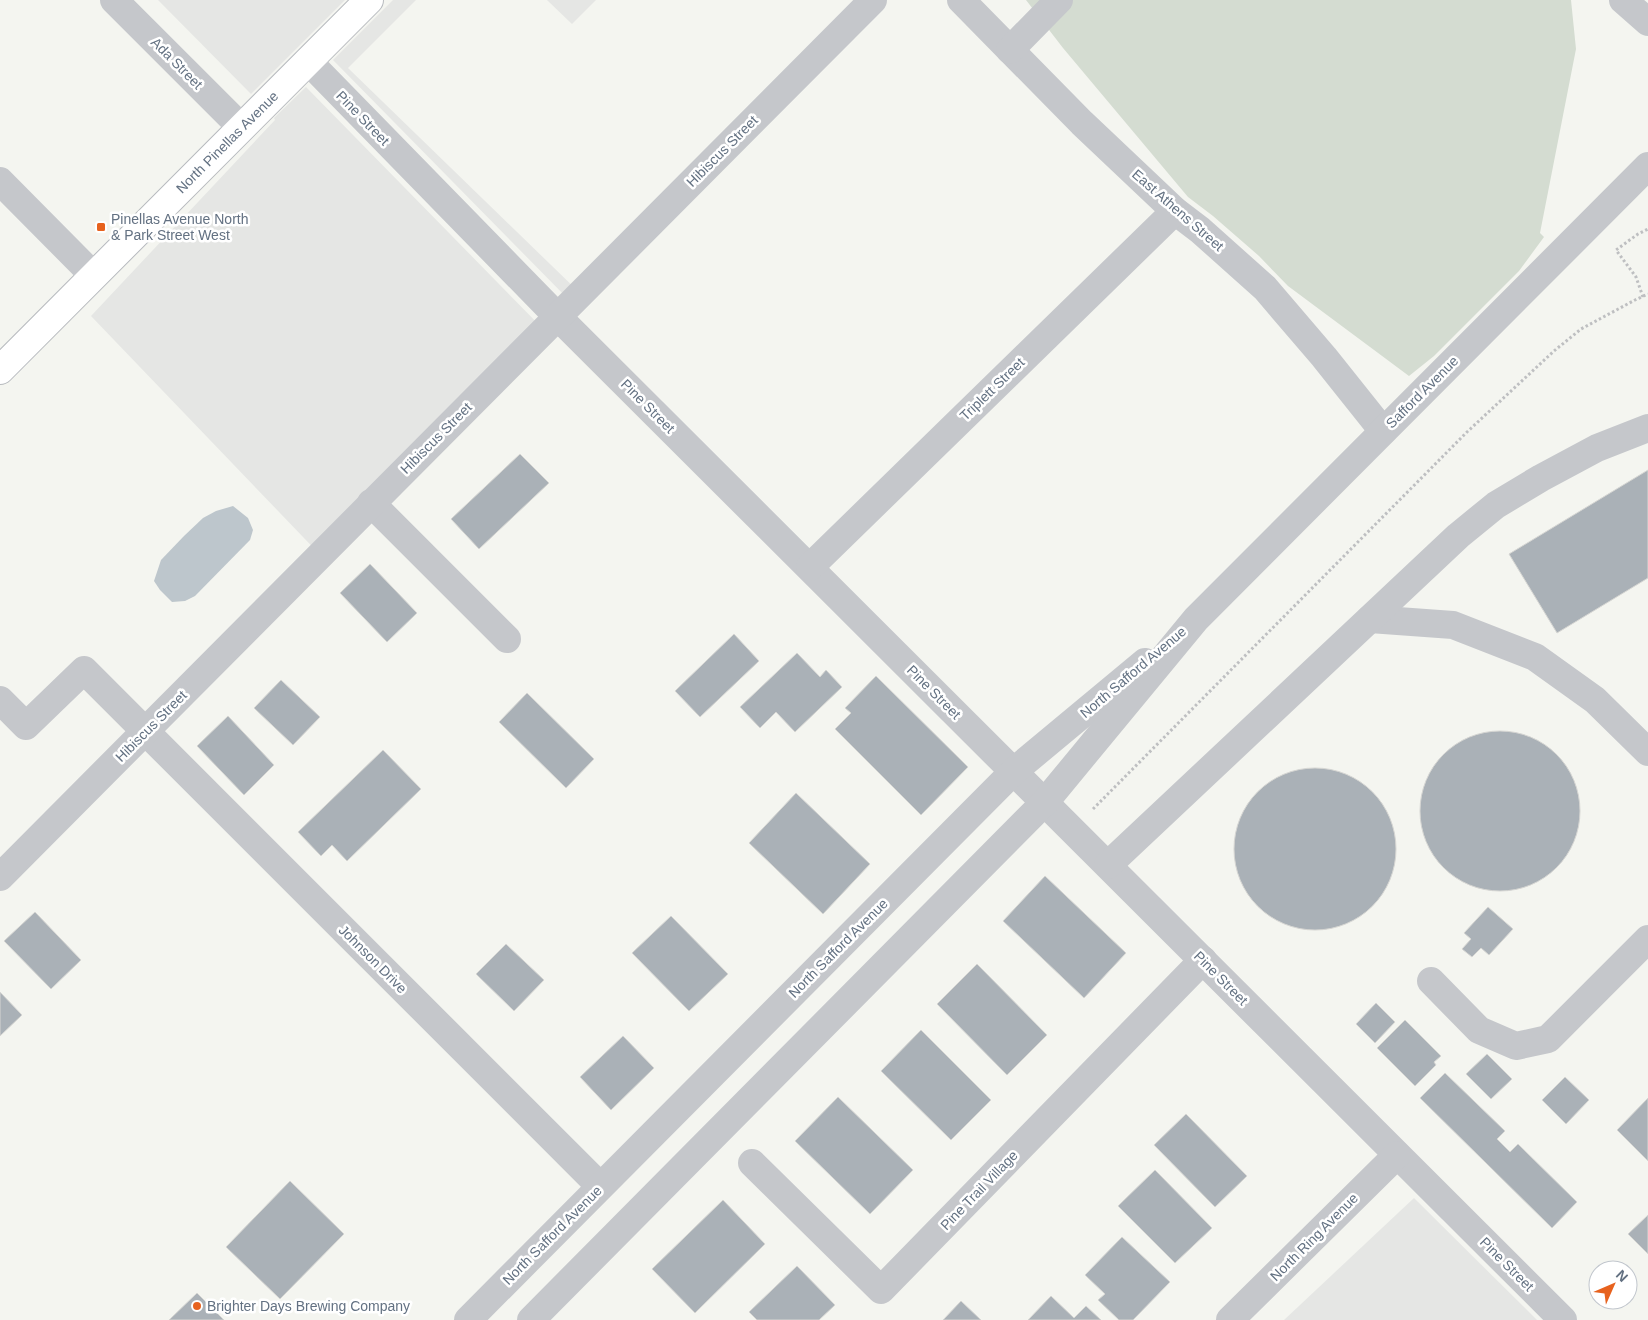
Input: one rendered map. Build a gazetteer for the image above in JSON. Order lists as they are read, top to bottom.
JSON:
{
  "streets": {
    "main road": ["North Pinellas Avenue"],
    "street": [
      "Ada Street",
      "Pine Street",
      "Hibiscus Street",
      "East Athens Street",
      "Triplett Street",
      "Safford Avenue",
      "North Safford Avenue",
      "Johnson Drive",
      "Pine Trail Village",
      "North Ring Avenue"
    ]
  },
  "crossings": [
    ["Ada Street", "North Pinellas Avenue"],
    ["Pine Street", "North Pinellas Avenue"],
    ["Pine Street", "Hibiscus Street"],
    ["Pine Street", "Triplett Street"],
    ["Pine Street", "North Safford Avenue"],
    ["Pine Street", "Pine Trail Village"],
    ["Pine Street", "North Ring Avenue"],
    ["Hibiscus Street", "Johnson Drive"],
    ["East Athens Street", "Triplett Street"],
    ["East Athens Street", "Safford Avenue"],
    ["Safford Avenue", "North Safford Avenue"],
    ["North Safford Avenue", "Johnson Drive"]
  ],
  "places": {
    "transit": ["Pinellas Avenue North & Park Street West"],
    "other": ["Brighter Days Brewing Company"]
  },
  "north": "top right"
}
